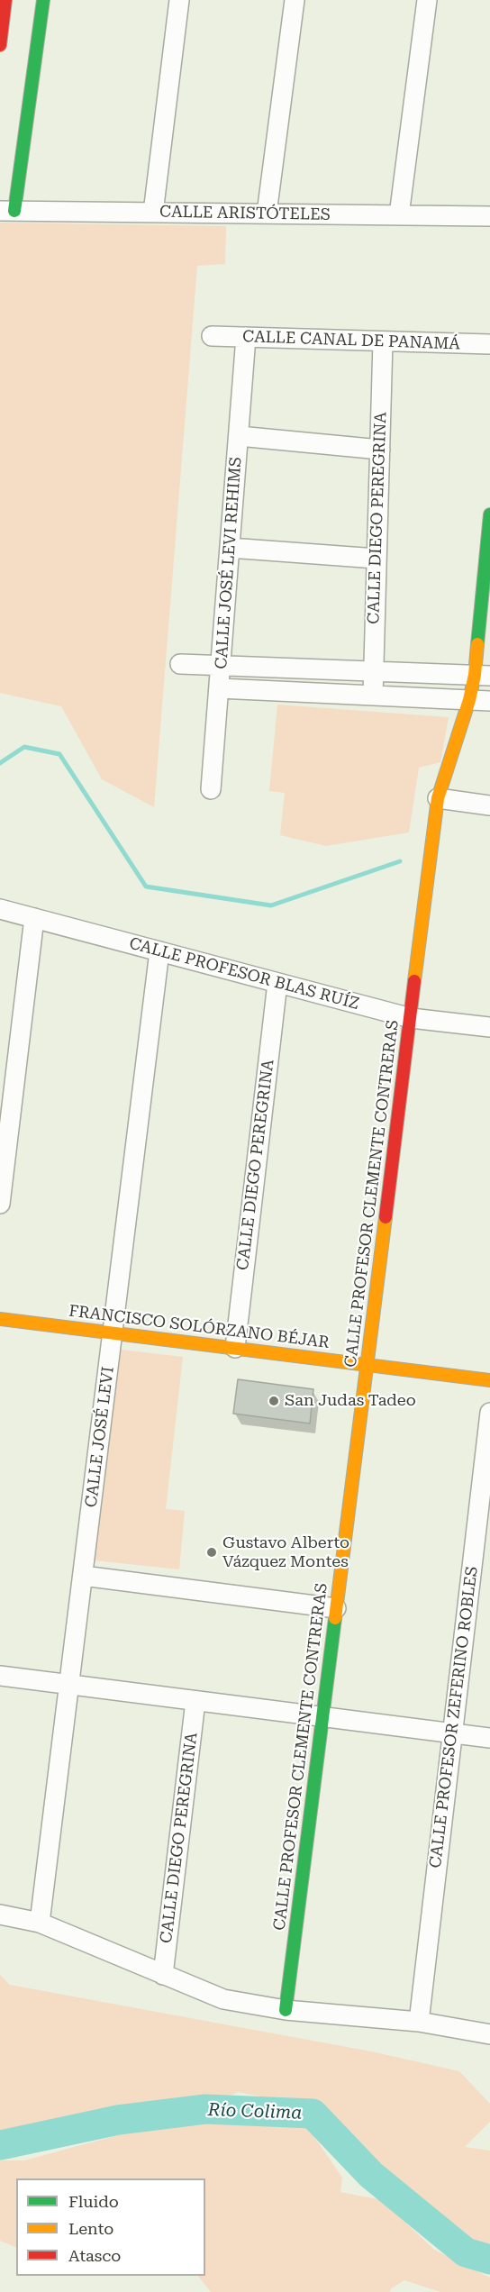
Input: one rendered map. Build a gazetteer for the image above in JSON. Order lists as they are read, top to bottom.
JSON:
{
  "streets": {
    "street": [
      "CALLE ARISTÓTELES",
      "CALLE CANAL DE PANAMÁ",
      "CALLE DIEGO PEREGRINA",
      "CALLE JOSÉ LEVI REHIMS",
      "CALLE PROFESOR BLAS RUÍZ",
      "CALLE PROFESOR CLEMENTE CONTRERAS",
      "FRANCISCO SOLÓRZANO BÉJAR",
      "CALLE JOSÉ LEVI",
      "CALLE PROFESOR ZEFERINO ROBLES"
    ]
  },
  "crossings": [
    ["CALLE CANAL DE PANAMÁ", "CALLE DIEGO PEREGRINA"],
    ["CALLE CANAL DE PANAMÁ", "CALLE JOSÉ LEVI REHIMS"],
    ["CALLE DIEGO PEREGRINA", "CALLE PROFESOR BLAS RUÍZ"],
    ["CALLE DIEGO PEREGRINA", "FRANCISCO SOLÓRZANO BÉJAR"],
    ["CALLE PROFESOR BLAS RUÍZ", "CALLE PROFESOR CLEMENTE CONTRERAS"],
    ["CALLE PROFESOR BLAS RUÍZ", "CALLE JOSÉ LEVI"],
    ["CALLE PROFESOR CLEMENTE CONTRERAS", "FRANCISCO SOLÓRZANO BÉJAR"],
    ["FRANCISCO SOLÓRZANO BÉJAR", "CALLE JOSÉ LEVI"]
  ],
  "water": ["Río Colima"],
  "places": ["San Judas Tadeo", "Gustavo Alberto Vázquez Montes"],
  "legend": ["Fluido", "Lento", "Atasco"]
}
